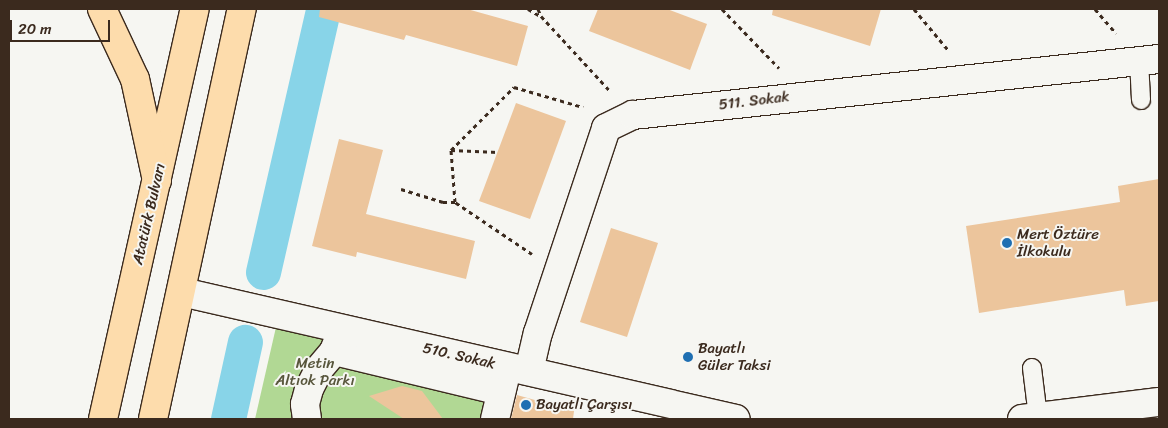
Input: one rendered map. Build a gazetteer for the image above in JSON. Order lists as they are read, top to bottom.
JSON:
{
  "streets": {
    "main road": ["Atatürk Bulvarı"],
    "street": ["511. Sokak", "510. Sokak"]
  },
  "parks": ["Metin Altıok Parkı"],
  "places": ["Mert Öztüre İlkokulu", "Bayatlı Güler Taksi", "Bayatlı Çarşısı"],
  "scale_bar": "20 m"
}
